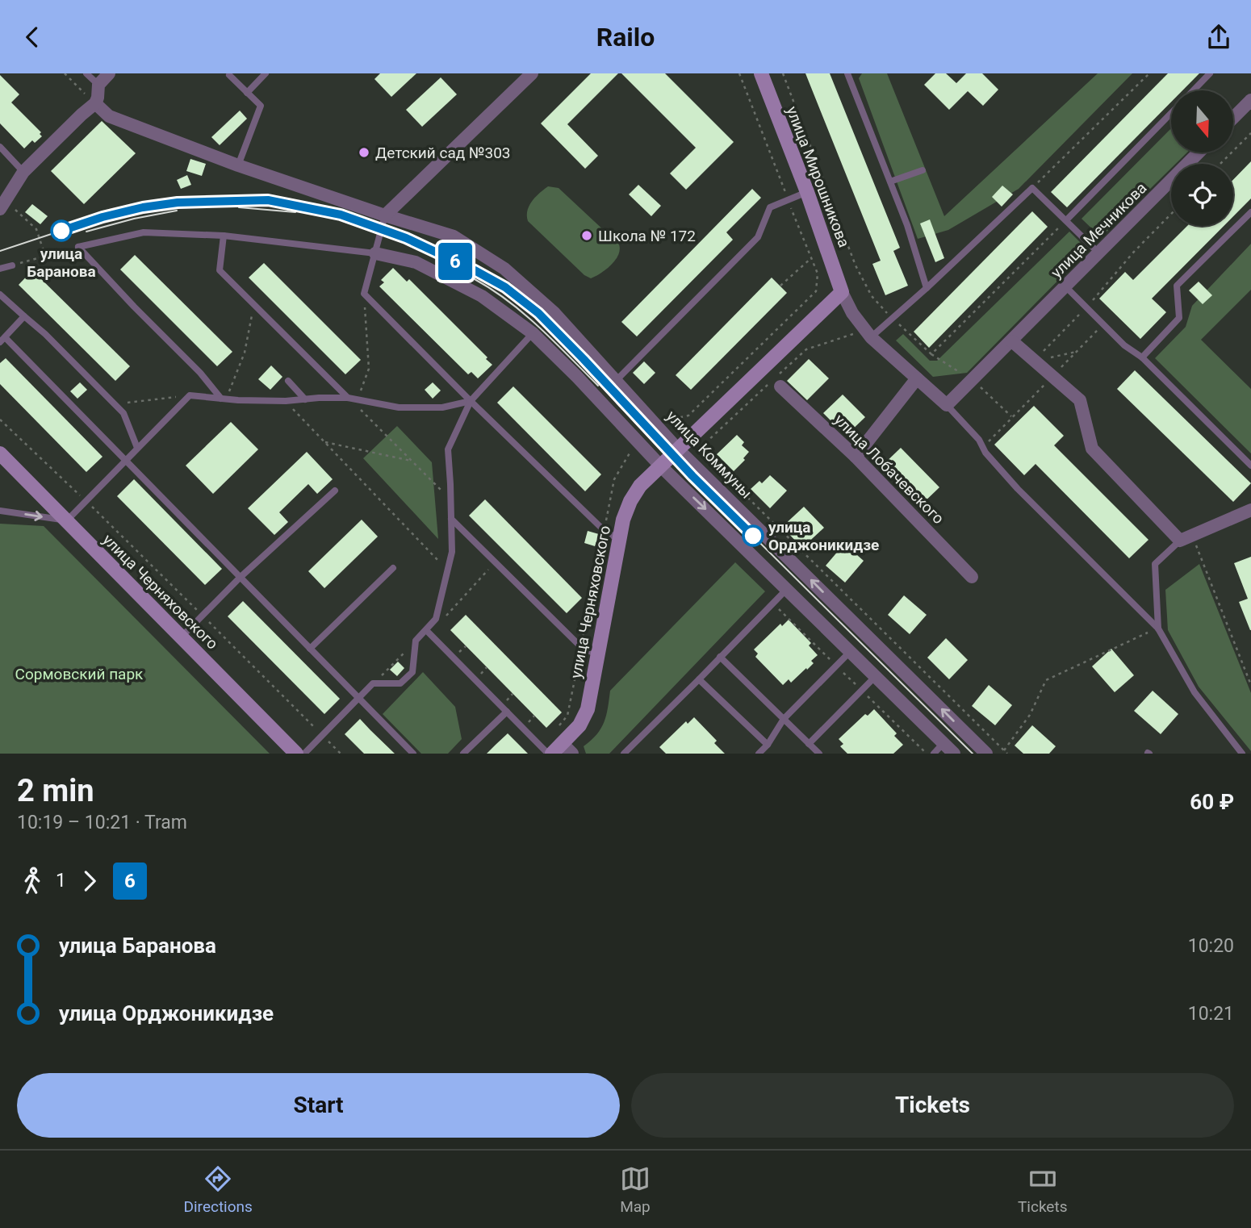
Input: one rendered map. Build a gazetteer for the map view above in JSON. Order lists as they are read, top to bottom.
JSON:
{
  "streets": {
    "street": [
      "улица Мирошникова",
      "улица Мечникова",
      "улица Коммуны",
      "улица Лобачевского",
      "улица Черняховского"
    ]
  },
  "crossings": [
    ["улица Коммуны", "улица Черняховского"]
  ],
  "parks": ["Сормовский парк"],
  "places": [
    "Детский сад №303",
    "улица Баранова",
    "Школа № 172",
    "улица Орджоникидзе"
  ],
  "lines": ["tram line 6"],
  "north": "bottom",
  "page": {
    "header": "Railo",
    "on_map": "6",
    "heading": ["2 min", "10:19 – 10:21 · Tram", "60 ₽"],
    "legs": ["1", "6"],
    "list": [
      {
        "name": "улица Баранова",
        "value": "10:20"
      },
      {
        "name": "улица Орджоникидзе",
        "value": "10:21"
      }
    ],
    "buttons": ["Start", "Tickets"],
    "tabs": ["Directions", "Map", "Tickets"]
  }
}
